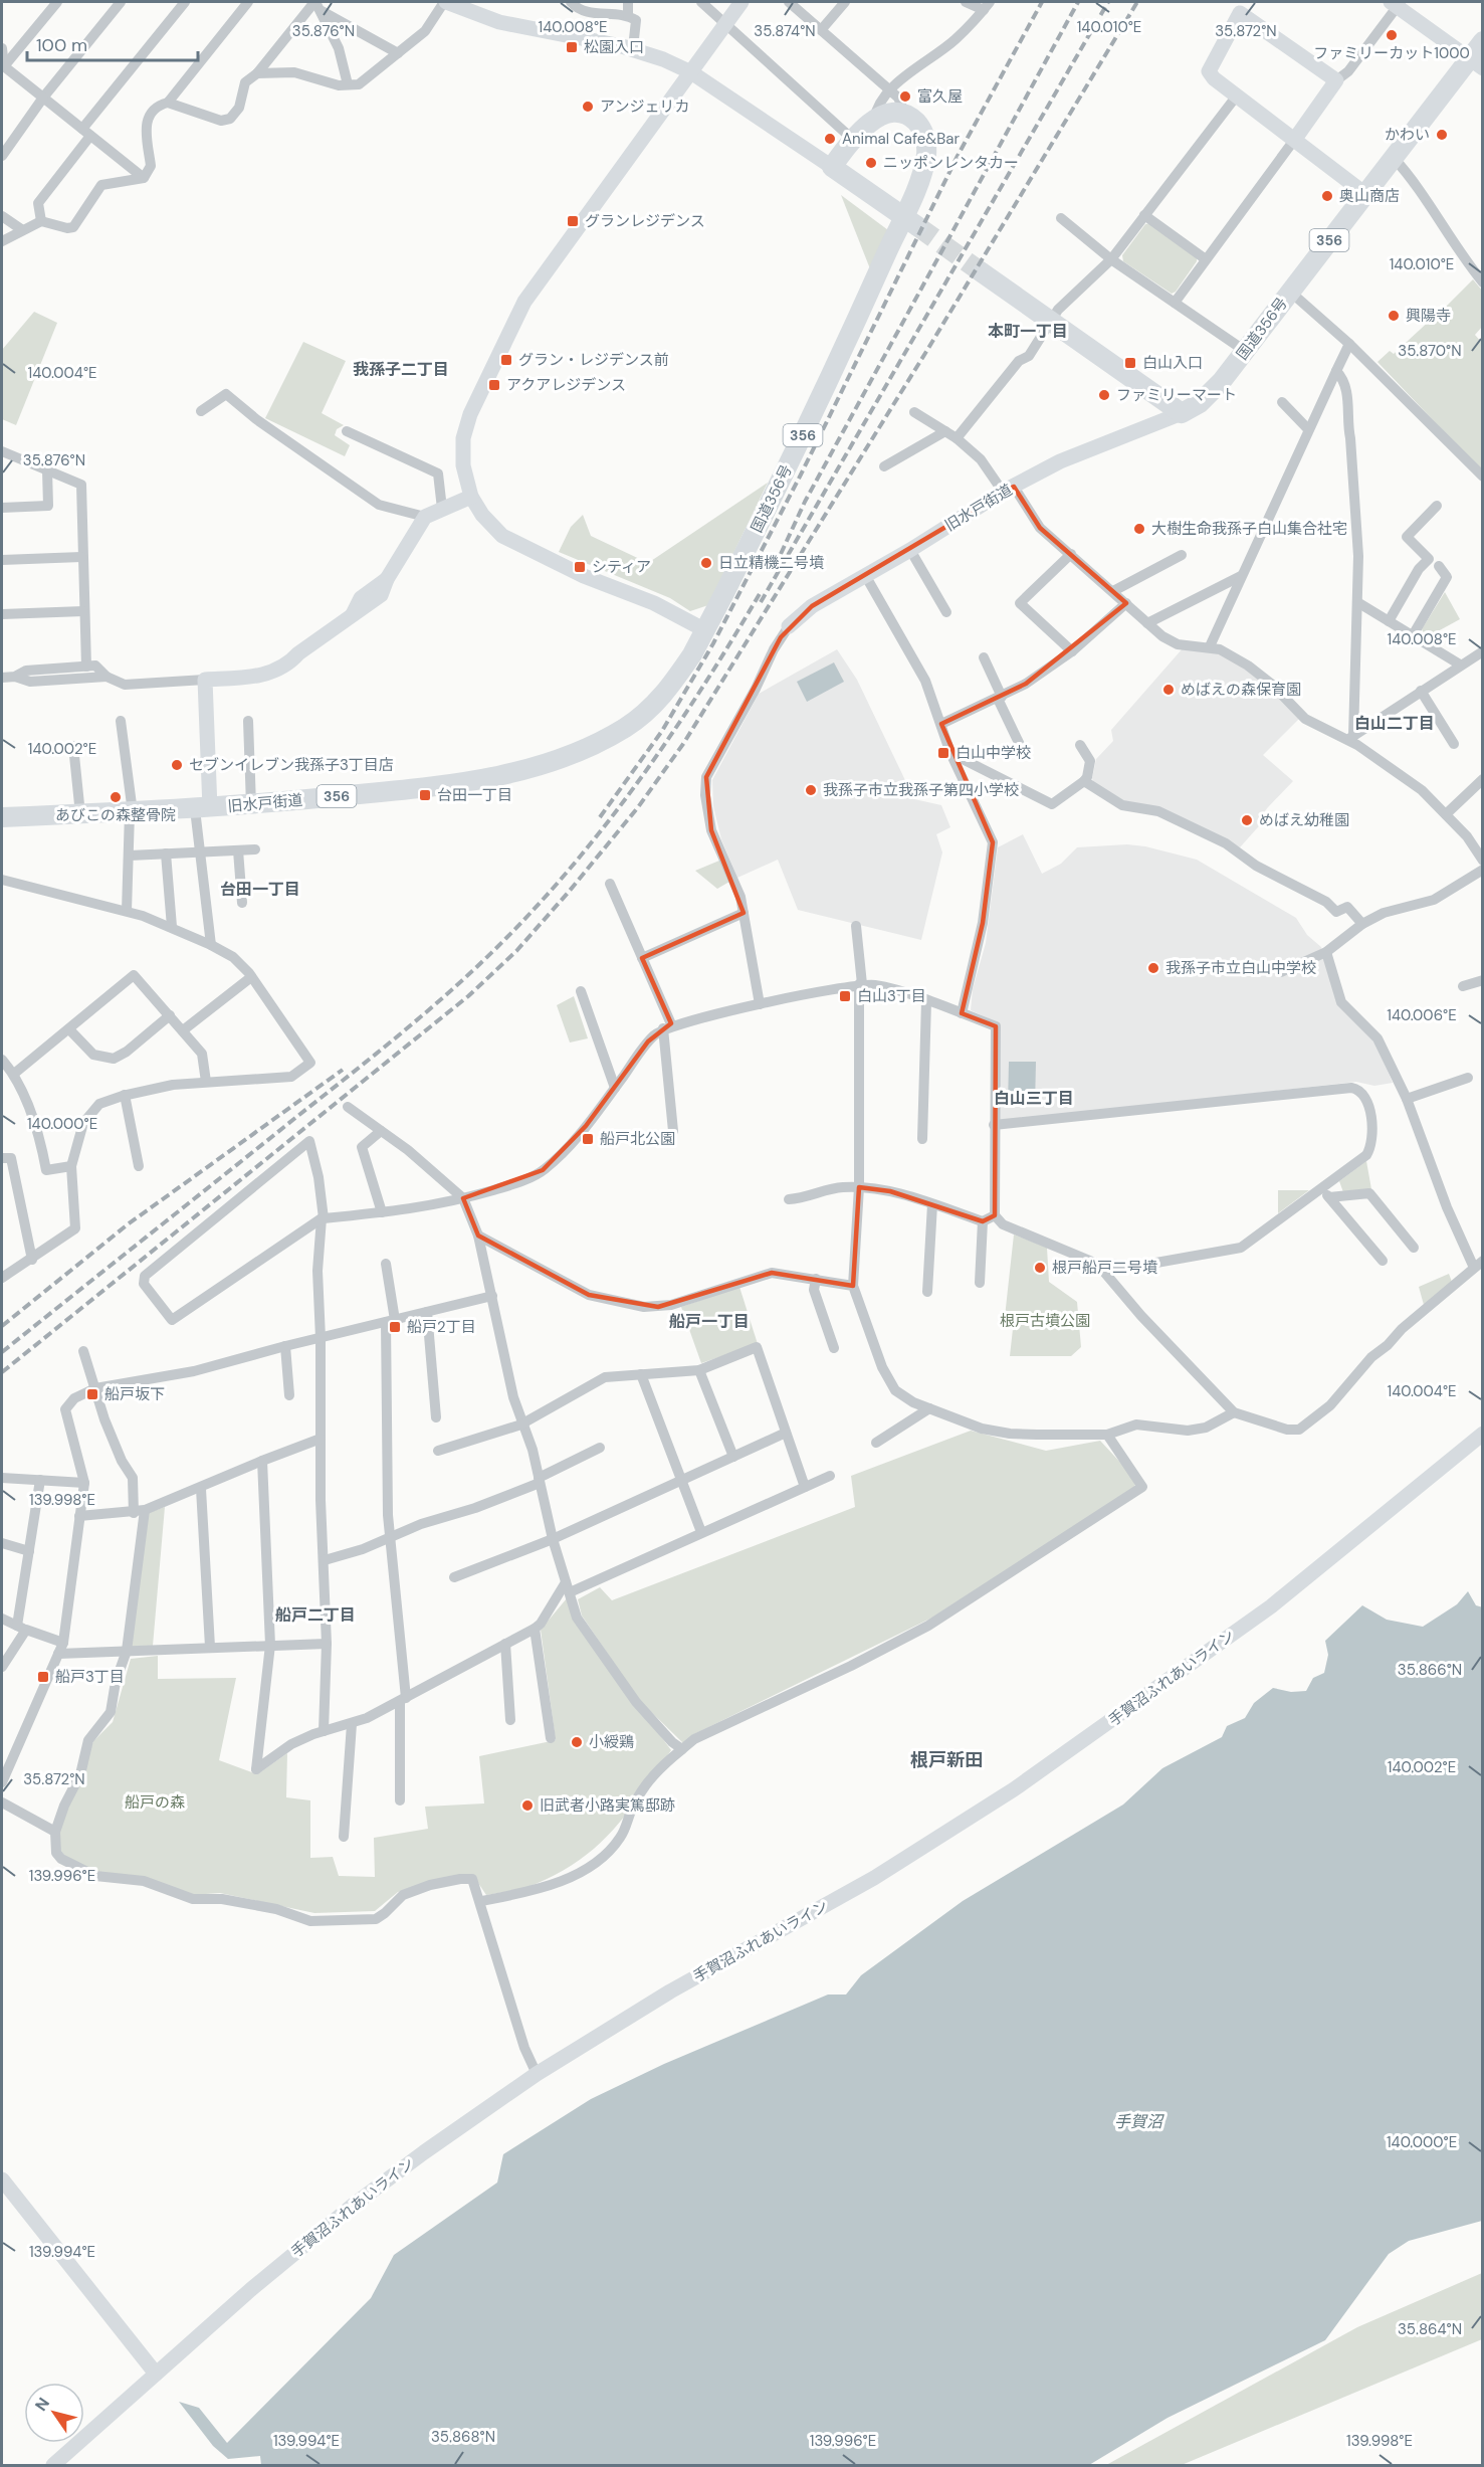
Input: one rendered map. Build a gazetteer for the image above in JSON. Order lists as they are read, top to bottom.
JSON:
{
  "streets": {
    "highway": ["356", "国道356号", "旧水戸街道"],
    "street": ["手賀沼ふれあいライン"]
  },
  "crossings": [
    ["国道356号", "旧水戸街道"]
  ],
  "districts": [
    "本町一丁目",
    "我孫子二丁目",
    "白山二丁目",
    "台田一丁目",
    "白山三丁目",
    "船戸一丁目",
    "船戸二丁目",
    "根戸新田"
  ],
  "water": ["手賀沼"],
  "parks": ["根戸古墳公園", "船戸の森"],
  "places": {
    "other": [
      "ファミリーカット1000",
      "富久屋",
      "アンジェリカ",
      "かわい",
      "Animal Cafe&Bar",
      "ニッポンレンタカー",
      "奥山商店",
      "興陽寺",
      "ファミリーマート",
      "大樹生命我孫子白山集合社宅",
      "日立精機二号墳",
      "めばえの森保育園",
      "セブンイレブン我孫子3丁目店",
      "我孫子市立我孫子第四小学校",
      "あびこの森整骨院",
      "めばえ幼稚園",
      "我孫子市立白山中学校",
      "根戸船戸二号墳",
      "小綬鶏",
      "旧武者小路実篤邸跡"
    ],
    "transit": [
      "松園入口",
      "グランレジデンス",
      "グラン・レジデンス前",
      "白山入口",
      "アクアレジデンス",
      "シティア",
      "白山中学校",
      "台田一丁目",
      "白山3丁目",
      "船戸北公園",
      "船戸2丁目",
      "船戸坂下",
      "船戸3丁目"
    ]
  },
  "scale_bar": "100 m",
  "north": "top left",
  "coordinates": [
    "140.008°E",
    "140.010°E",
    "35.876°N",
    "35.874°N",
    "35.872°N",
    "35.870°N",
    "140.004°E",
    "140.002°E",
    "140.006°E",
    "140.000°E",
    "139.998°E",
    "35.866°N",
    "139.996°E",
    "139.994°E",
    "35.864°N",
    "35.868°N"
  ]
}
